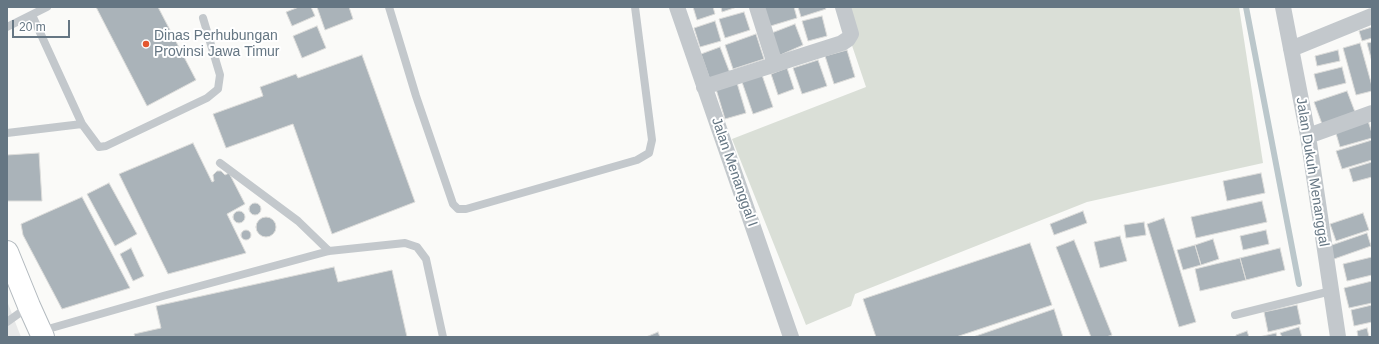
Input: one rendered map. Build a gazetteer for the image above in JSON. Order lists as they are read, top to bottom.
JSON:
{
  "streets": {
    "street": ["Jalan Menanggal I", "Jalan Dukuh Menanggal"]
  },
  "places": ["Dinas Perhubungan Provinsi Jawa Timur"],
  "scale_bar": "20 m"
}
